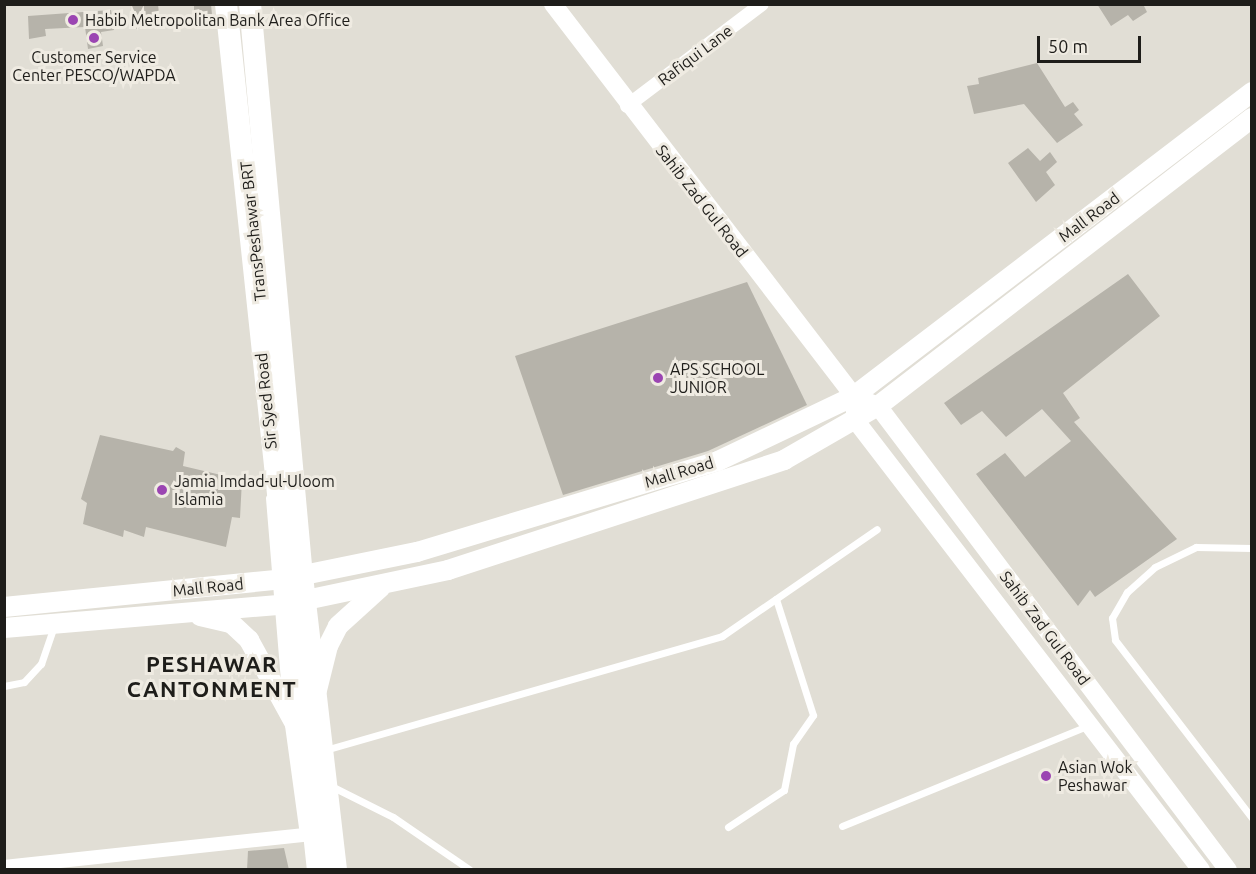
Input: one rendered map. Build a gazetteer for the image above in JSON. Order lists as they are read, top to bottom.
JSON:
{
  "streets": {
    "main road": ["Mall Road", "Sir Syed Road"],
    "street": ["Rafiqui Lane", "Sahib Zad Gul Road"],
    "lane": ["TransPeshawar BRT"]
  },
  "crossings": [
    ["Rafiqui Lane", "Sahib Zad Gul Road"],
    ["Sahib Zad Gul Road", "Mall Road"],
    ["Mall Road", "Sir Syed Road"],
    ["TransPeshawar BRT", "Sir Syed Road"]
  ],
  "districts": ["PESHAWAR CANTONMENT"],
  "places": [
    "Habib Metropolitan Bank Area Office",
    "Customer Service Center PESCO/WAPDA",
    "APS SCHOOL JUNIOR",
    "Jamia Imdad-ul-Uloom Islamia",
    "Asian Wok Peshawar"
  ],
  "scale_bar": "50 m"
}
